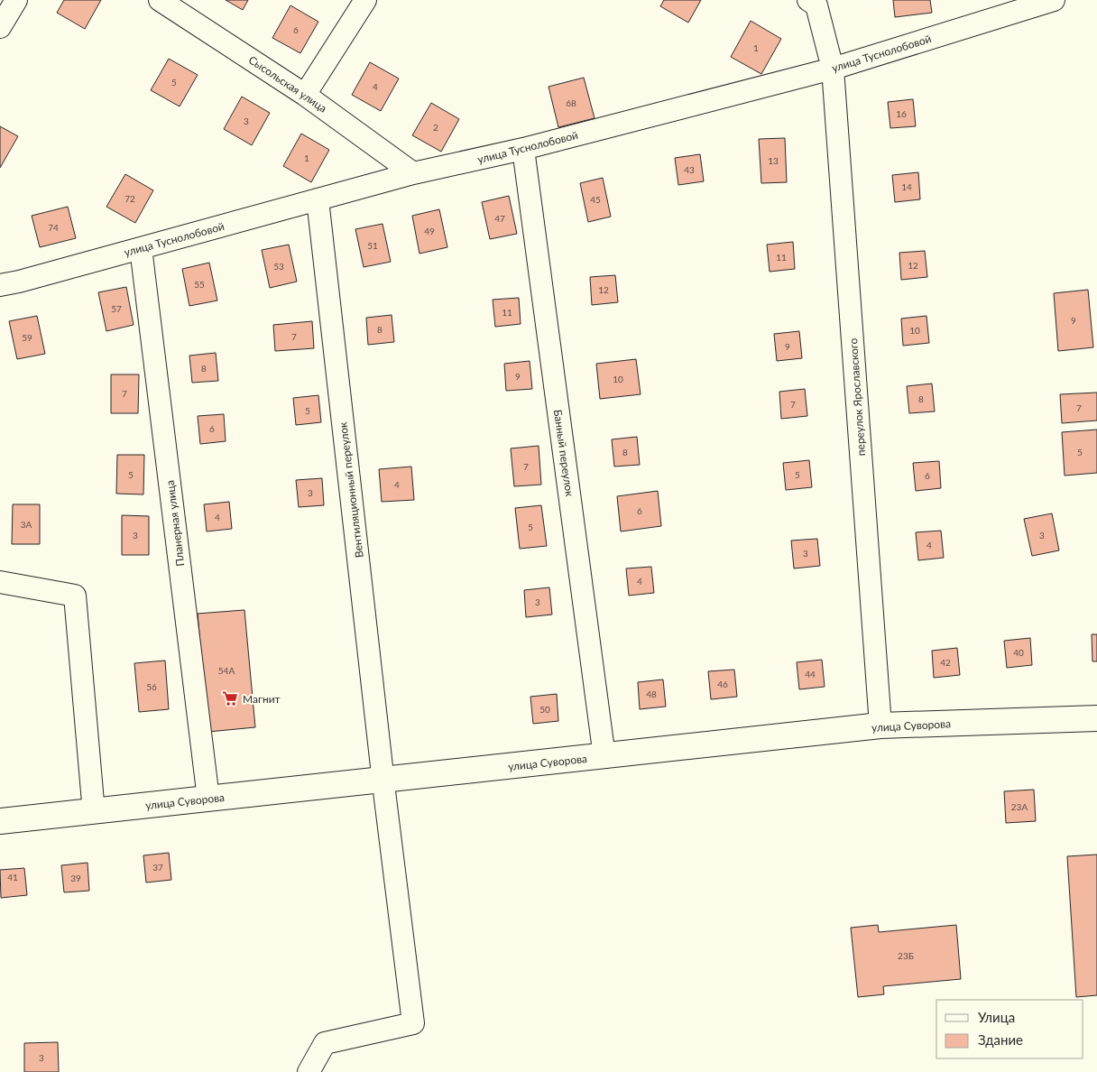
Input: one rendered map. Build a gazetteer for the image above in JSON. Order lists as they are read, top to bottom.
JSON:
{
  "streets": {
    "main road": ["улица Суворова"],
    "street": [
      "улица Туснолобовой",
      "Сысольская улица",
      "переулок Ярославского",
      "Банный переулок",
      "Вентиляционный переулок",
      "Планерная улица"
    ]
  },
  "crossings": [
    ["улица Туснолобовой", "Сысольская улица"],
    ["улица Туснолобовой", "переулок Ярославского"],
    ["улица Туснолобовой", "Банный переулок"],
    ["улица Туснолобовой", "Вентиляционный переулок"],
    ["улица Туснолобовой", "Планерная улица"],
    ["переулок Ярославского", "улица Суворова"],
    ["Банный переулок", "улица Суворова"],
    ["Вентиляционный переулок", "улица Суворова"],
    ["Планерная улица", "улица Суворова"]
  ],
  "places": {
    "supermarket": ["Магнит"]
  },
  "house_numbers": [
    "6",
    "1",
    "5",
    "4",
    "68",
    "16",
    "3",
    "2",
    "1",
    "13",
    "43",
    "14",
    "72",
    "45",
    "47",
    "74",
    "49",
    "51",
    "11",
    "12",
    "53",
    "55",
    "12",
    "57",
    "11",
    "9",
    "8",
    "10",
    "7",
    "59",
    "9",
    "8",
    "9",
    "10",
    "7",
    "8",
    "7",
    "7",
    "5",
    "6",
    "8",
    "5",
    "7",
    "5",
    "5",
    "6",
    "4",
    "3",
    "6",
    "4",
    "3А",
    "5",
    "3",
    "3",
    "4",
    "3",
    "4",
    "3",
    "40",
    "42",
    "54А",
    "44",
    "46",
    "56",
    "48",
    "50",
    "23А",
    "37",
    "41",
    "39",
    "23Б",
    "3"
  ],
  "legend": ["Улица", "Здание"]
}
